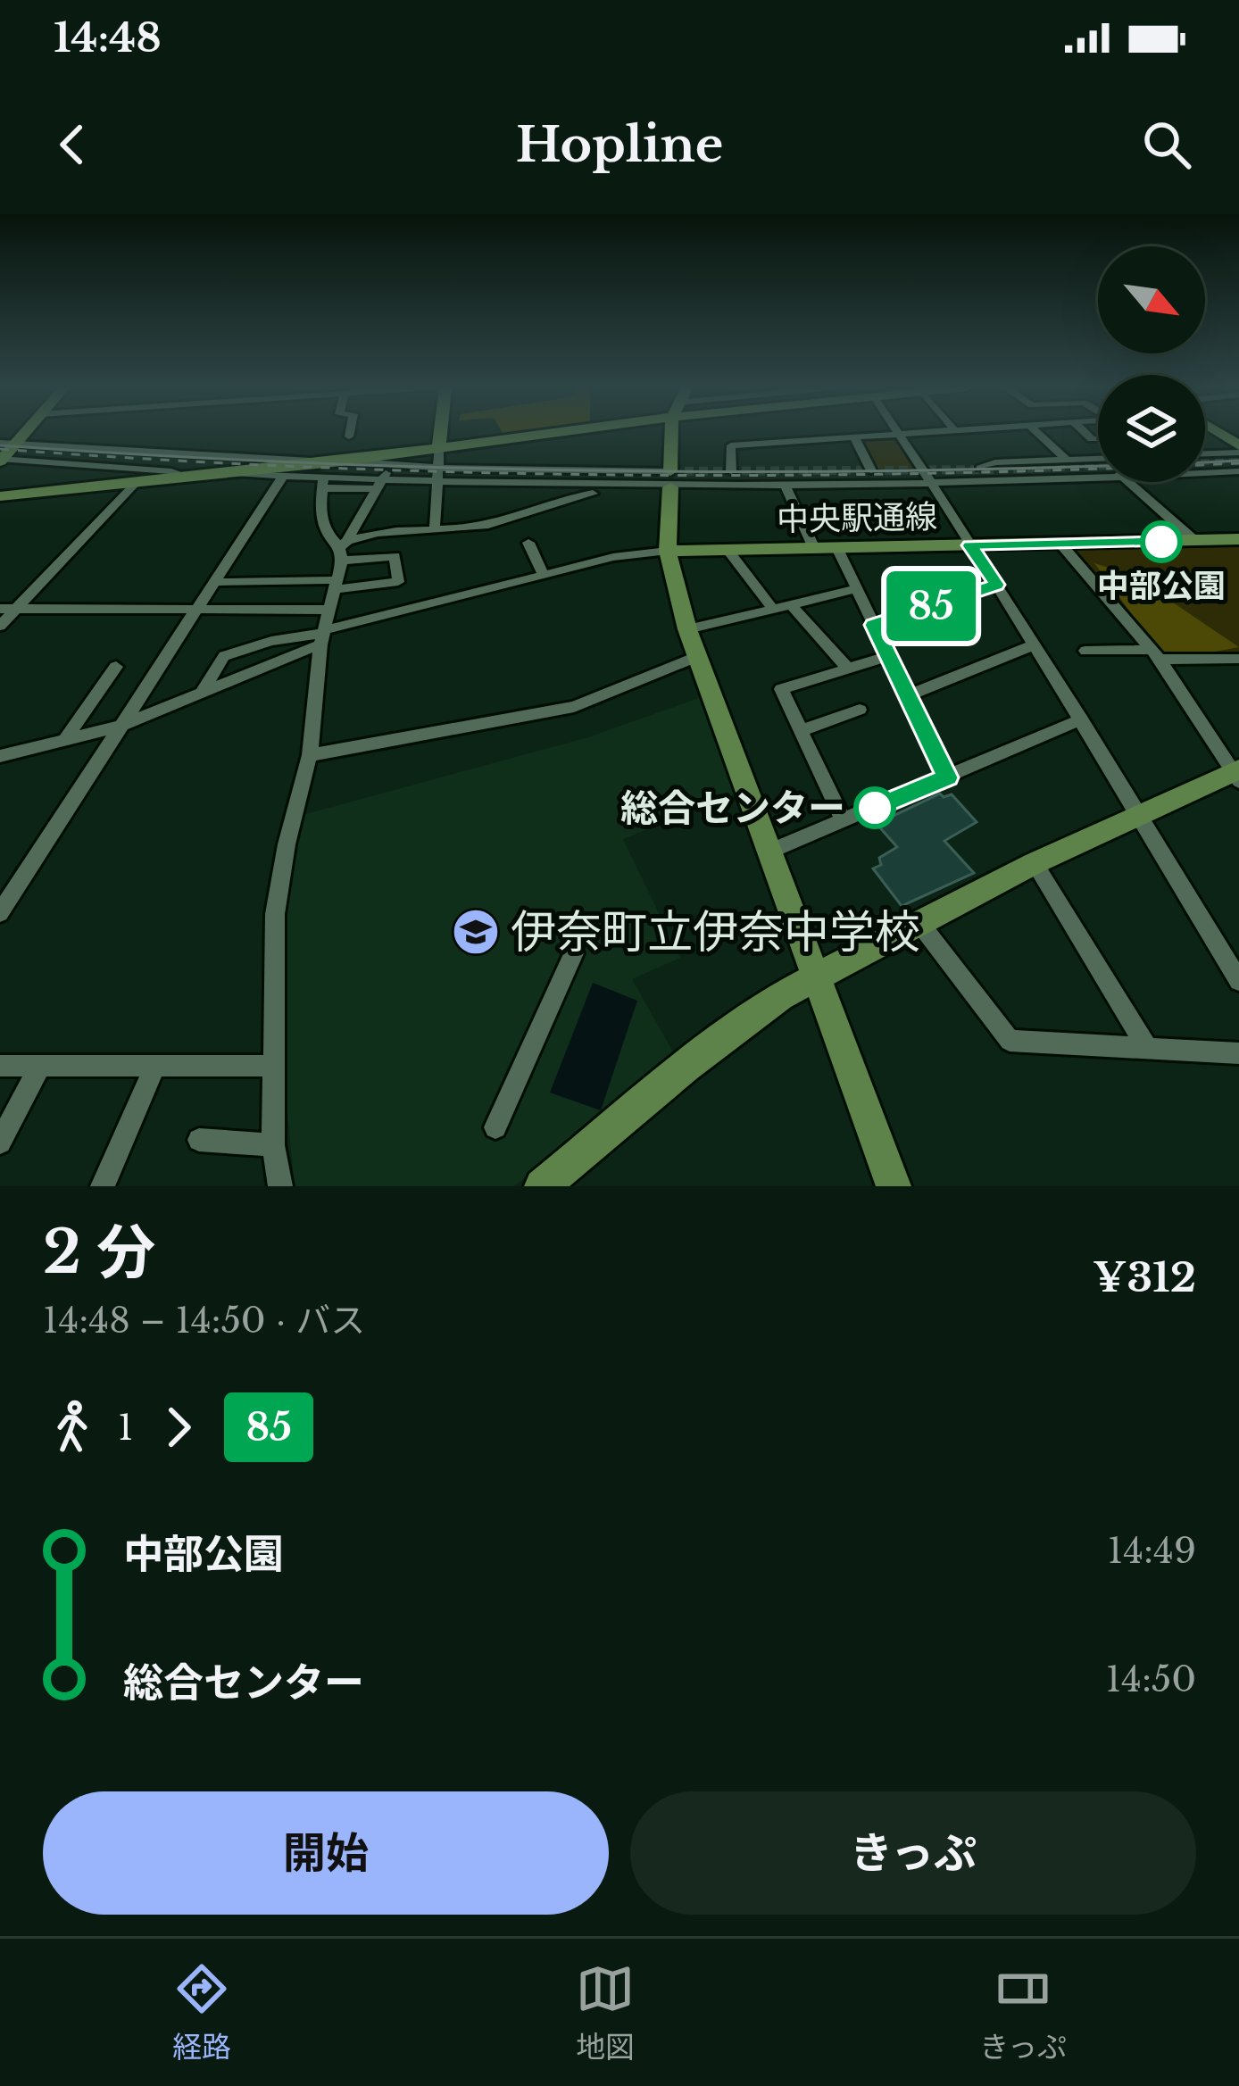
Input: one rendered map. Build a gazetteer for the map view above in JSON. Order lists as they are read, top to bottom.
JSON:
{
  "streets": {
    "street": ["中央駅通線"]
  },
  "places": {
    "other": ["中部公園", "総合センター"],
    "school or university": ["伊奈町立伊奈中学校"]
  },
  "lines": ["bus line 85"],
  "north": "bottom right",
  "page": {
    "status": "14:48",
    "header": "Hopline",
    "on_map": "85",
    "heading": ["2 分", "14:48 – 14:50 · バス", "¥312"],
    "legs": ["1", "85"],
    "list": [
      {
        "name": "中部公園",
        "value": "14:49"
      },
      {
        "name": "総合センター",
        "value": "14:50"
      }
    ],
    "buttons": ["開始", "きっぷ"],
    "tabs": ["経路", "地図", "きっぷ"]
  }
}
